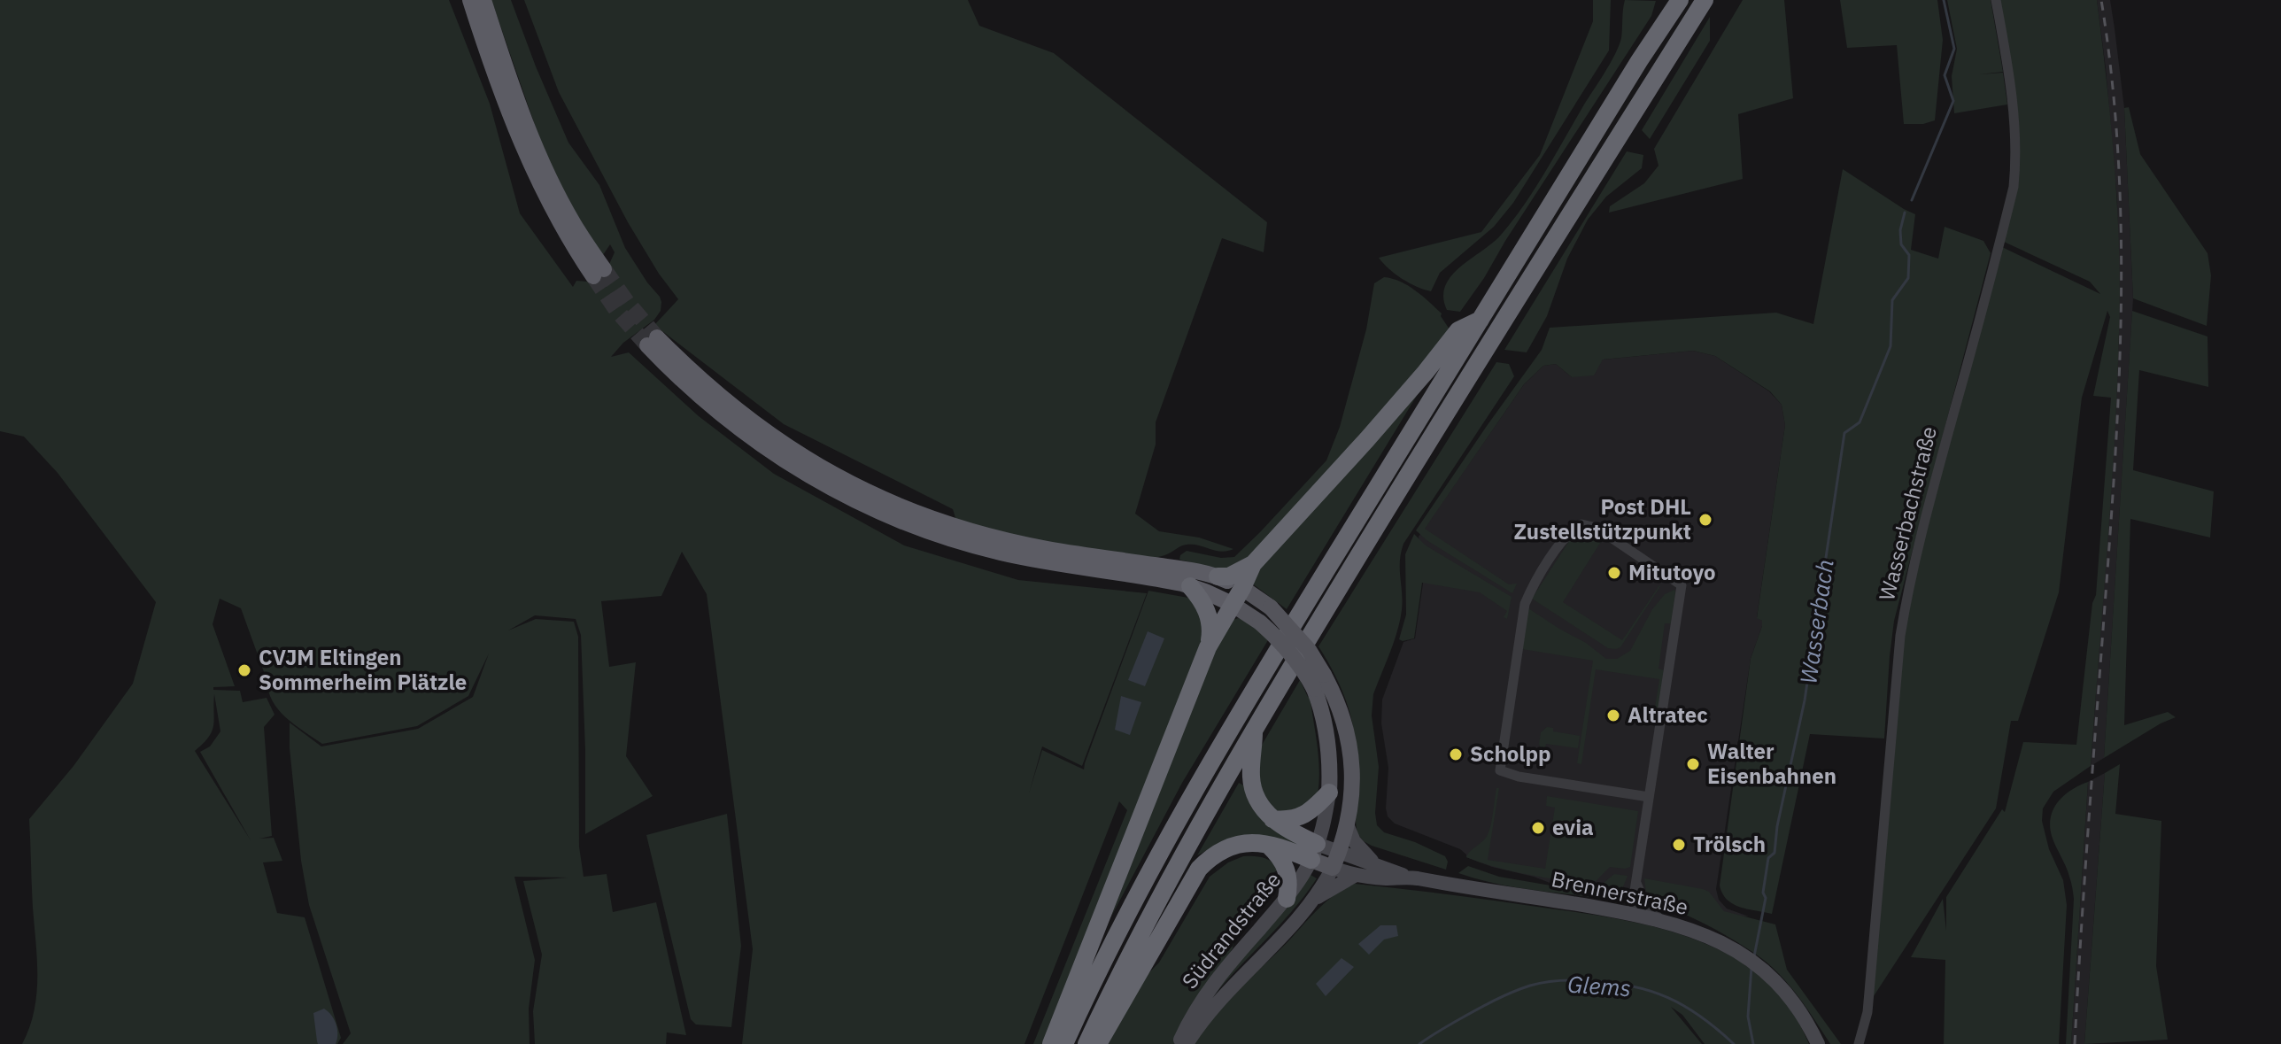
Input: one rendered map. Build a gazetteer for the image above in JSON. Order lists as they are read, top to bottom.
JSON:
{
  "streets": {
    "main road": ["Brennerstraße", "Südrandstraße"],
    "street": ["Wasserbachstraße"]
  },
  "crossings": [
    ["Brennerstraße", "Südrandstraße"]
  ],
  "water": ["Wasserbach", "Glems"],
  "places": [
    "Post DHL Zustellstützpunkt",
    "Mitutoyo",
    "CVJM Eltingen Sommerheim Plätzle",
    "Altratec",
    "Scholpp",
    "Walter Eisenbahnen",
    "evia",
    "Trölsch"
  ]
}
